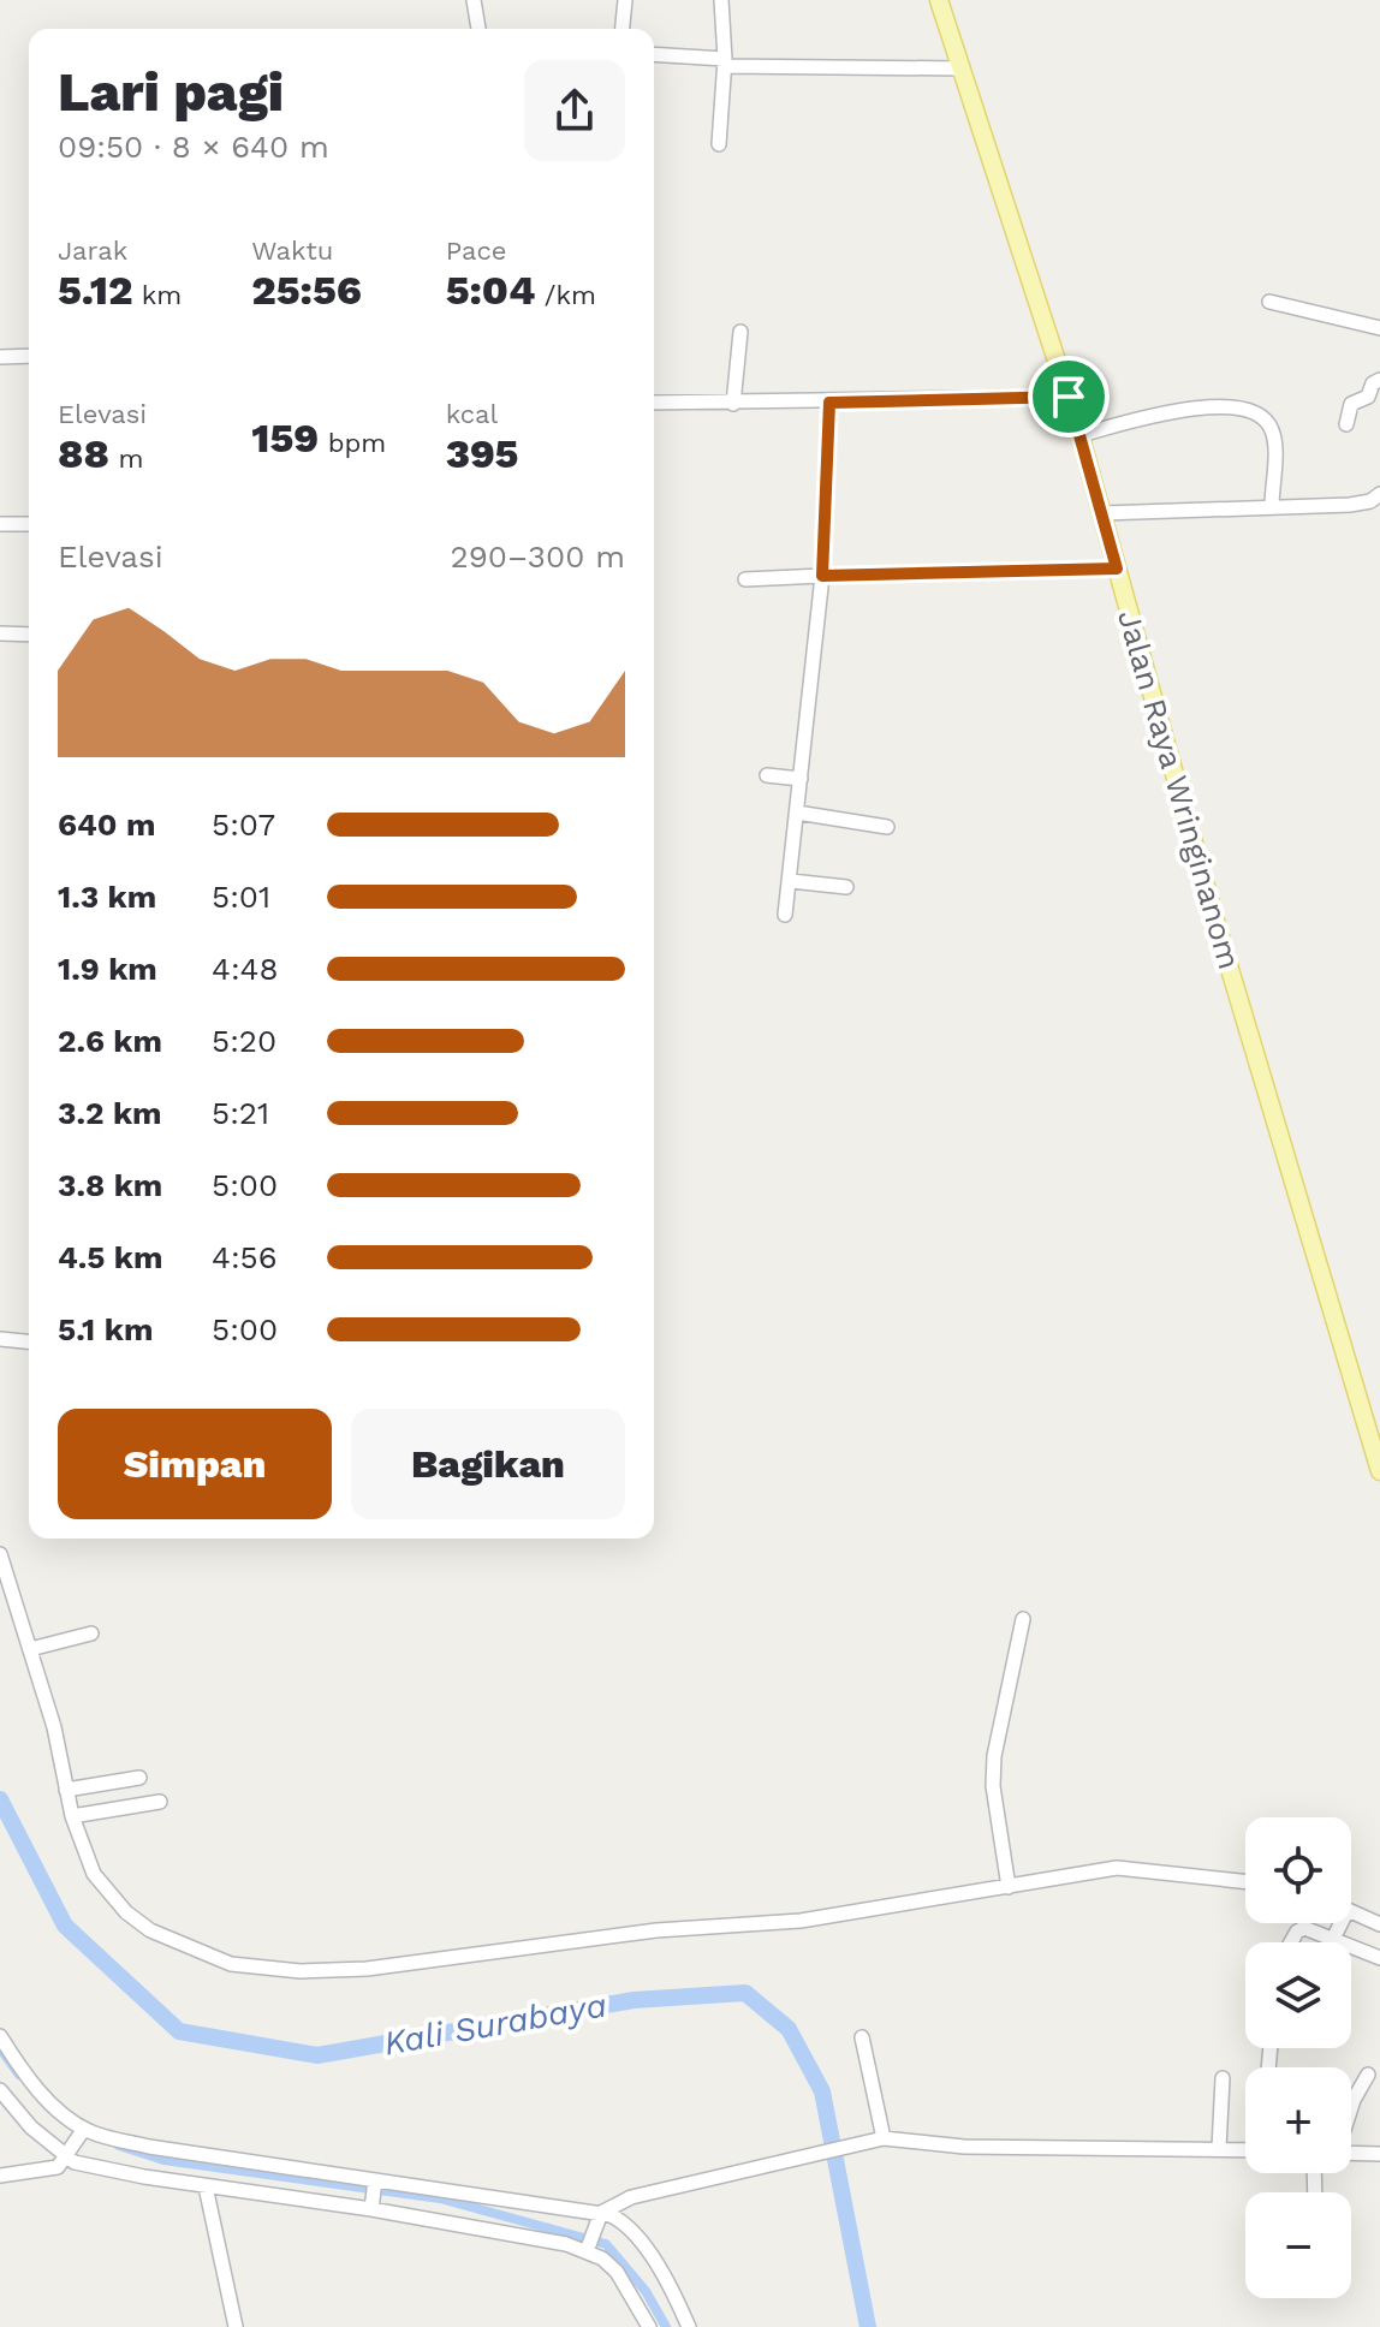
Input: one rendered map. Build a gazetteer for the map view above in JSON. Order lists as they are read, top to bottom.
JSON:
{
  "streets": {
    "main road": ["Jalan Raya Wringinanom"]
  },
  "water": ["Kali Surabaya"],
  "page": {
    "heading": ["Lari pagi", "09:50 · 8 × 640 m"],
    "stats": [
      ["Jarak", "5.12 km"],
      ["Waktu", "25:56"],
      ["Pace", "5:04 /km"],
      ["Elevasi", "88 m"],
      ["159 bpm"],
      ["kcal", "395"]
    ],
    "chart": ["Elevasi", "290–300 m"],
    "list": [
      {
        "name": "640 m",
        "note": "5:07"
      },
      {
        "name": "1.3 km",
        "note": "5:01"
      },
      {
        "name": "1.9 km",
        "note": "4:48"
      },
      {
        "name": "2.6 km",
        "note": "5:20"
      },
      {
        "name": "3.2 km",
        "note": "5:21"
      },
      {
        "name": "3.8 km",
        "note": "5:00"
      },
      {
        "name": "4.5 km",
        "note": "4:56"
      },
      {
        "name": "5.1 km",
        "note": "5:00"
      }
    ],
    "buttons": ["Simpan", "Bagikan"],
    "map_buttons": ["+", "−"]
  }
}
